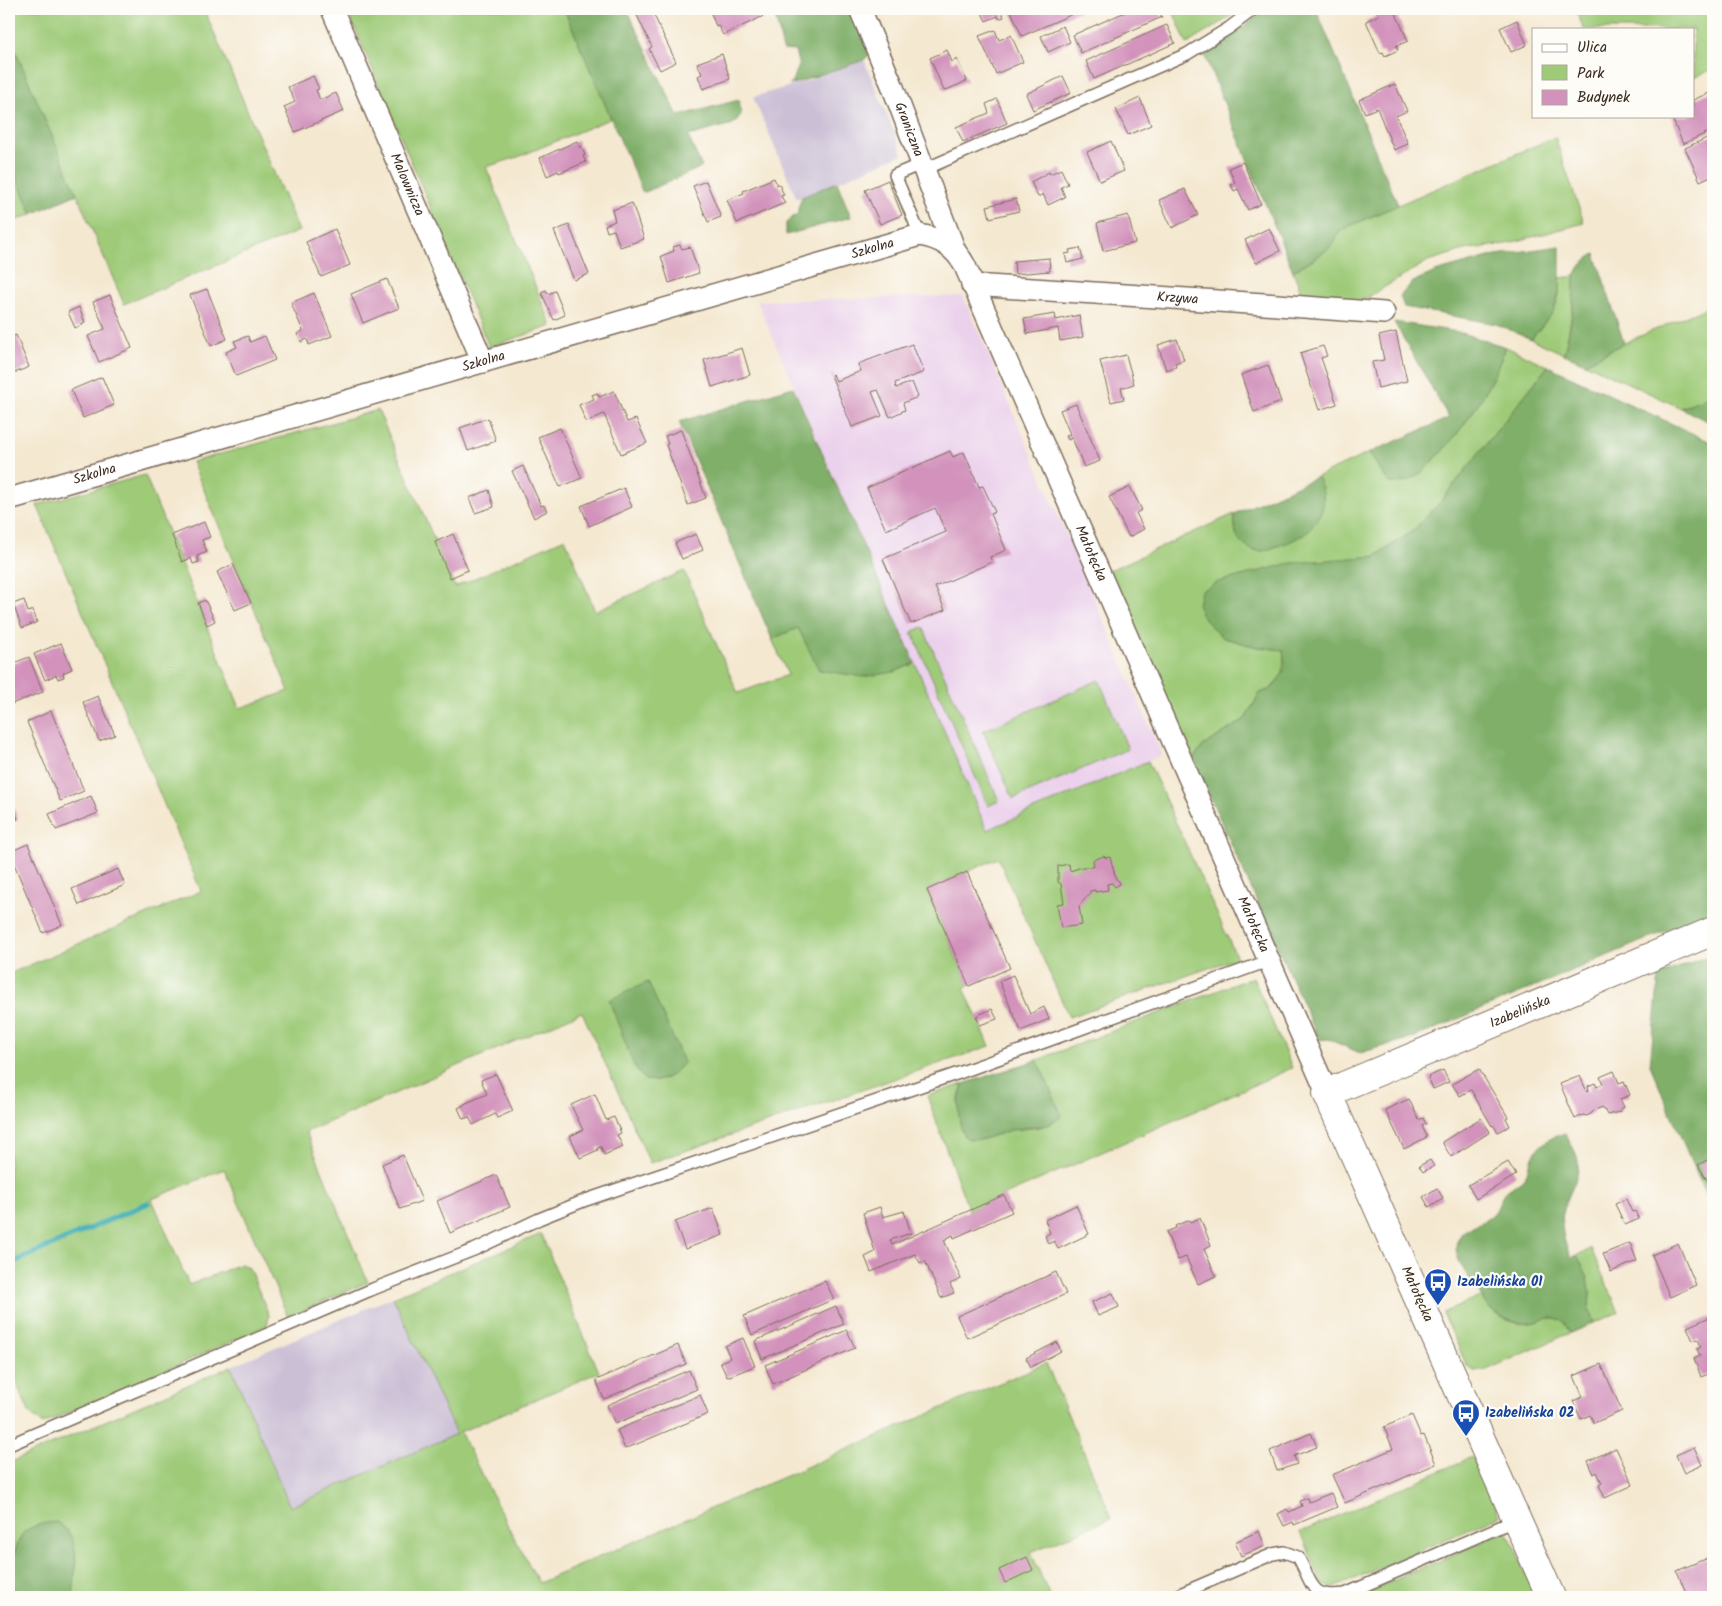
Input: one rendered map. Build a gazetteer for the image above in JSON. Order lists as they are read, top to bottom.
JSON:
{
  "streets": {
    "street": [
      "Graniczna",
      "Malownicza",
      "Szkolna",
      "Krzywa",
      "Małołęcka",
      "Izabelińska"
    ]
  },
  "crossings": [
    ["Graniczna", "Małołęcka"],
    ["Malownicza", "Szkolna"],
    ["Krzywa", "Małołęcka"],
    ["Małołęcka", "Izabelińska"]
  ],
  "places": {
    "bus stop": ["Izabelińska 01", "Izabelińska 02"]
  },
  "legend": ["Ulica", "Park", "Budynek"]
}
